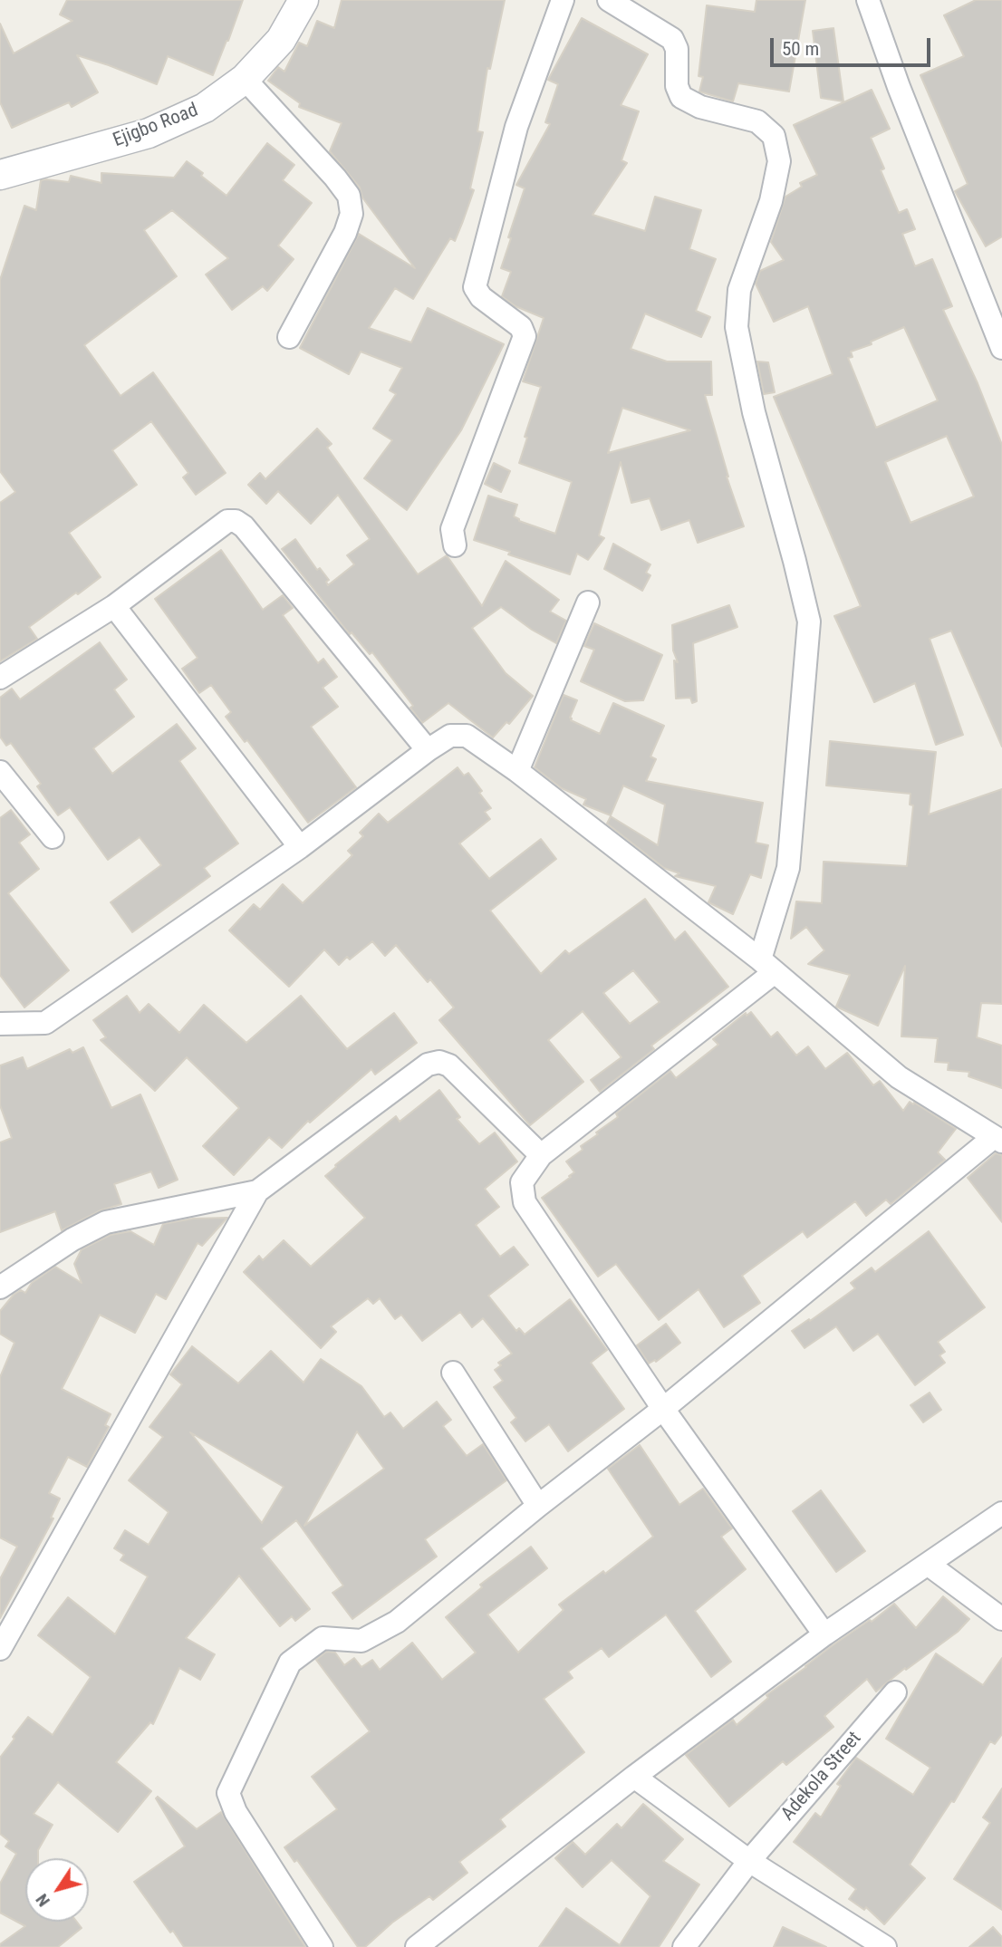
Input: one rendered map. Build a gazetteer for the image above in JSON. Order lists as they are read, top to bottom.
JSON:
{
  "streets": {
    "street": ["Ejigbo Road", "Adekola Street"]
  },
  "scale_bar": "50 m",
  "north": "bottom left"
}
